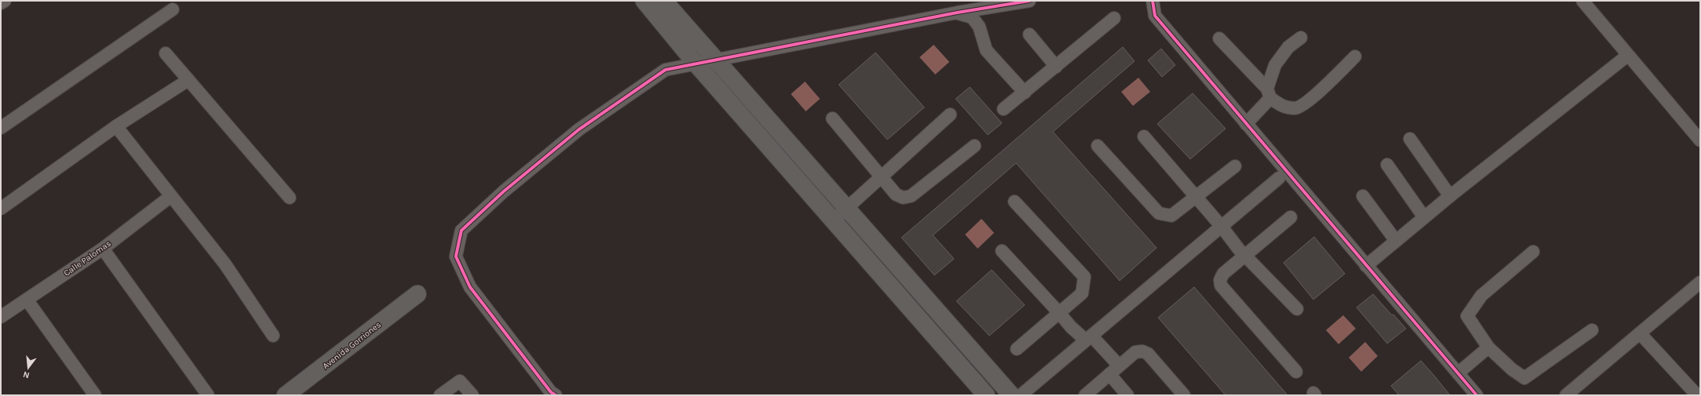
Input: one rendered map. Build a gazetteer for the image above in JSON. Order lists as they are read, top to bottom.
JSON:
{
  "streets": {
    "main road": ["Avenida Gorriones"],
    "street": ["Calle Palomas"]
  },
  "north": "bottom"
}
